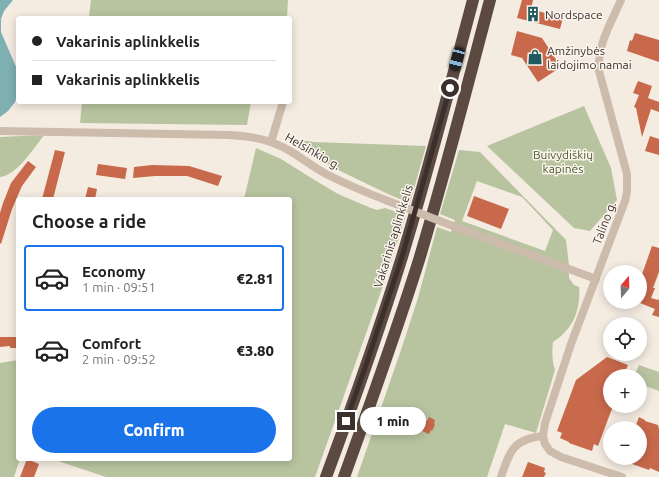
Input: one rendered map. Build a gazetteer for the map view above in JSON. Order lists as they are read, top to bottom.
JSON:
{
  "streets": {
    "highway": ["Vakarinis aplinkkelis"],
    "street": ["Helsinkio g.", "Talino g."]
  },
  "crossings": [
    ["Helsinkio g.", "Talino g."]
  ],
  "parks": ["Buivydiškių kapinės"],
  "places": {
    "building": ["Nordspace"],
    "shop": ["Amžinybės laidojimo namai"]
  },
  "north": "top",
  "page": {
    "banner": ["Vakarinis aplinkkelis", "Vakarinis aplinkkelis"],
    "heading": "Choose a ride",
    "list": [
      {
        "name": "Economy",
        "note": "1 min · 09:51",
        "value": "€2.81"
      },
      {
        "name": "Comfort",
        "note": "2 min · 09:52",
        "value": "€3.80"
      }
    ],
    "map_buttons": ["+", "−"],
    "buttons": "Confirm",
    "bubble": "1 min"
  }
}
